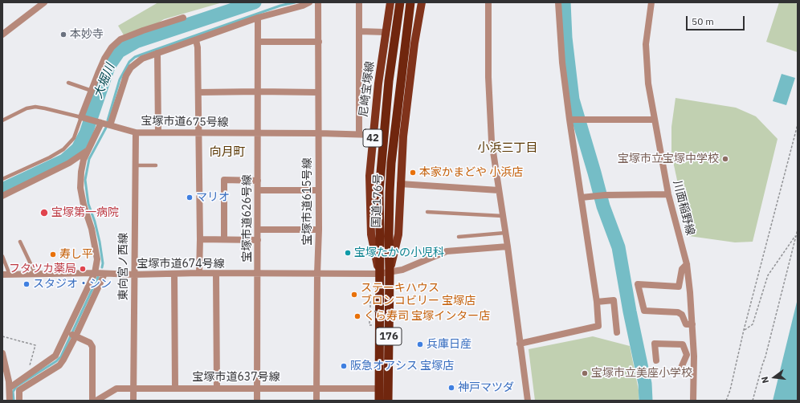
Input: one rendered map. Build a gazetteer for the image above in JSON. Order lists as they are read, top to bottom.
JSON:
{
  "streets": {
    "highway": ["国道176号", "176"],
    "main road": ["尼崎宝塚線", "42"],
    "street": [
      "宝塚市道675号線",
      "宝塚市道615号線",
      "川面稲野線",
      "宝塚市道626号線",
      "宝塚市道674号線",
      "東向宮ノ西線",
      "宝塚市道637号線"
    ]
  },
  "crossings": [
    ["尼崎宝塚線", "宝塚市道675号線"],
    ["尼崎宝塚線", "国道176号"],
    ["尼崎宝塚線", "宝塚市道674号線"],
    ["宝塚市道675号線", "宝塚市道615号線"],
    ["宝塚市道675号線", "宝塚市道626号線"],
    ["宝塚市道675号線", "東向宮ノ西線"],
    ["国道176号", "宝塚市道674号線"],
    ["国道176号", "宝塚市道637号線"],
    ["宝塚市道615号線", "宝塚市道674号線"],
    ["宝塚市道615号線", "宝塚市道637号線"],
    ["宝塚市道626号線", "宝塚市道674号線"],
    ["宝塚市道626号線", "宝塚市道637号線"],
    ["宝塚市道674号線", "東向宮ノ西線"],
    ["東向宮ノ西線", "宝塚市道637号線"]
  ],
  "districts": ["小浜三丁目", "向月町"],
  "water": ["大堀川"],
  "places": [
    "本妙寺",
    "宝塚市立宝塚中学校",
    "本家かまどや 小浜店",
    "マリオ",
    "宝塚第一病院",
    "宝塚たかの小児科",
    "寿し平",
    "フタツカ薬局",
    "スタジオ・シン",
    "ステーキハウス ブロンコビリー 宝塚店",
    "くら寿司 宝塚インター店",
    "兵庫日産",
    "阪急オアシス 宝塚店",
    "宝塚市立美座小学校",
    "神戸マツダ"
  ],
  "scale_bar": "50 m",
  "north": "left"
}
